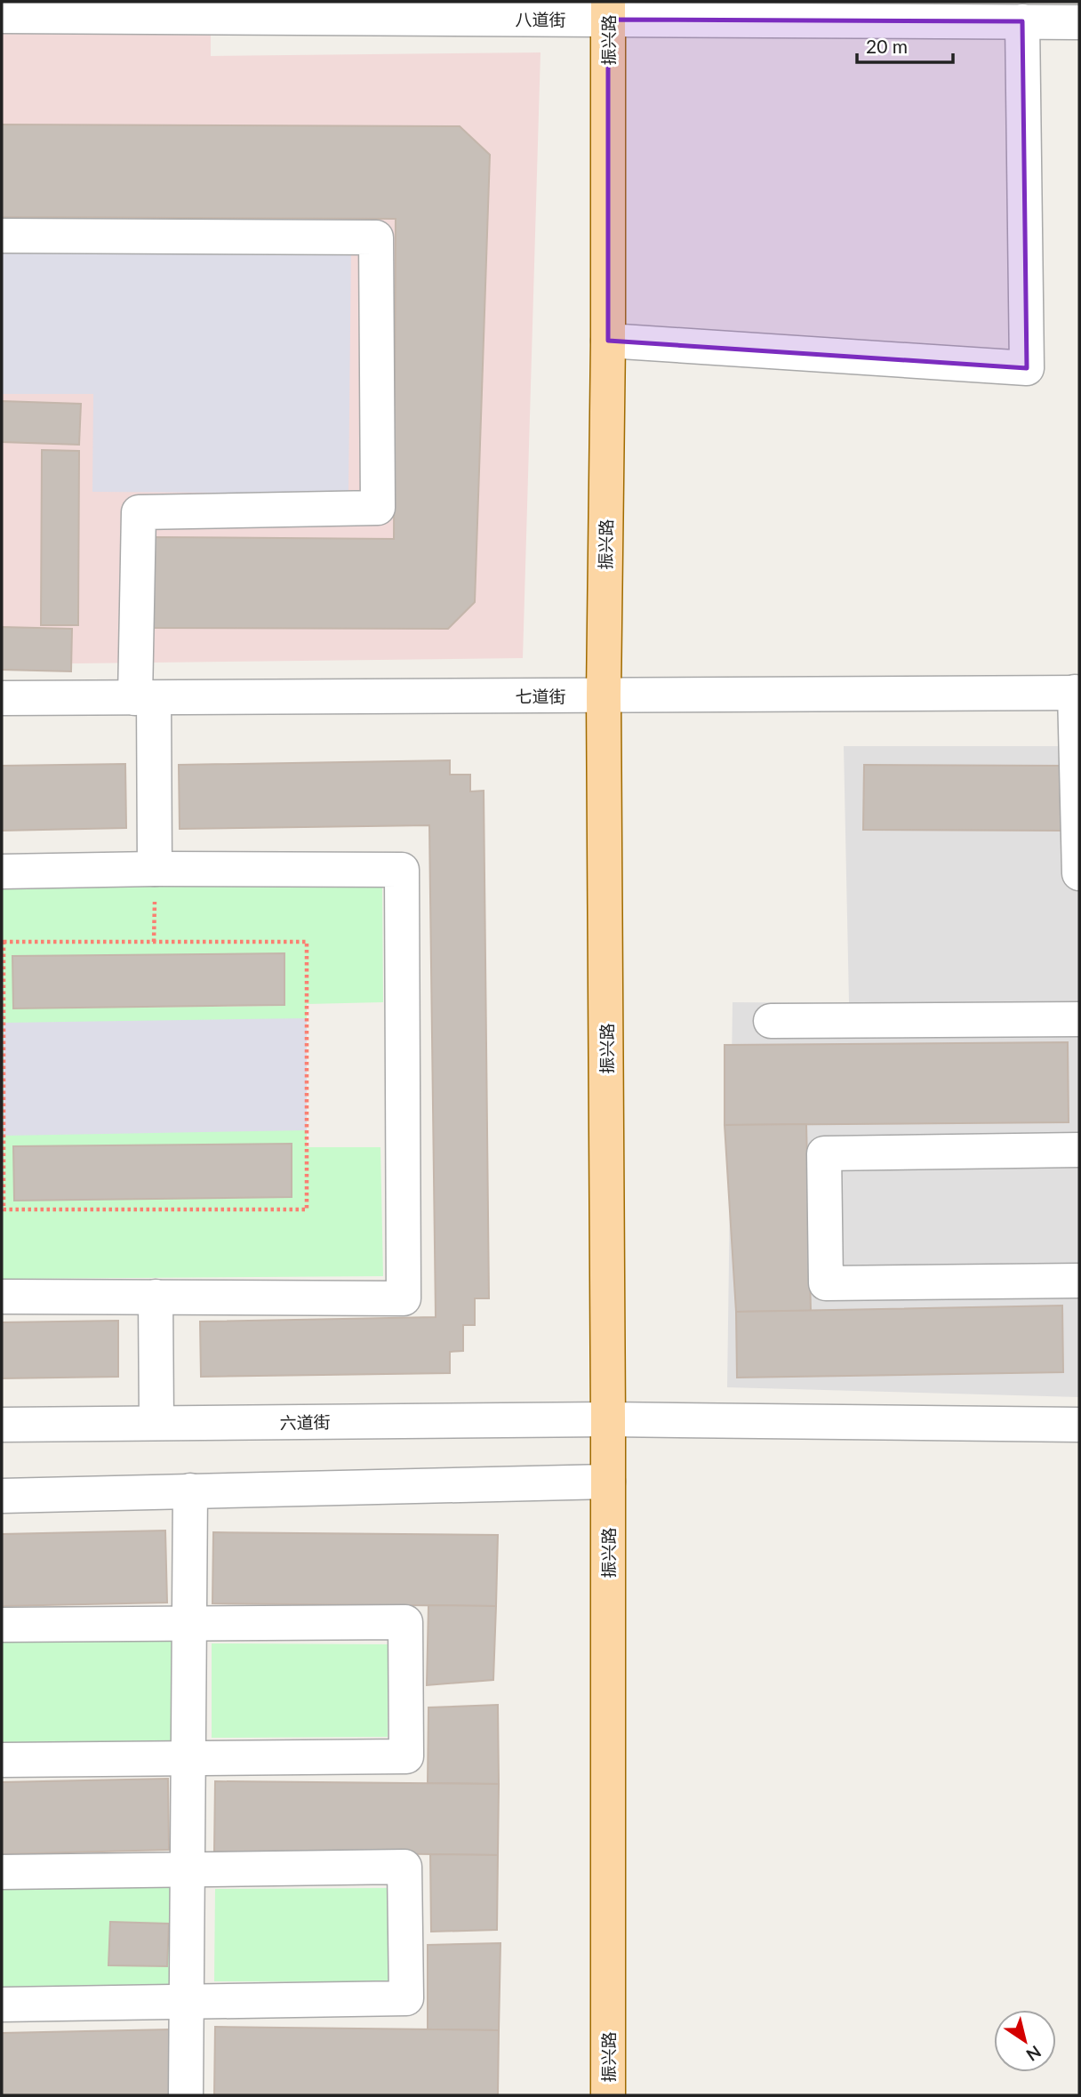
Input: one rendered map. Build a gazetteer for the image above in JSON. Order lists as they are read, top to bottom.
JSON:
{
  "streets": {
    "main road": ["振兴路"],
    "street": ["八道街", "七道街", "六道街"]
  },
  "crossings": [
    ["八道街", "振兴路"],
    ["振兴路", "七道街"],
    ["振兴路", "六道街"]
  ],
  "scale_bar": "20 m",
  "north": "bottom right"
}
